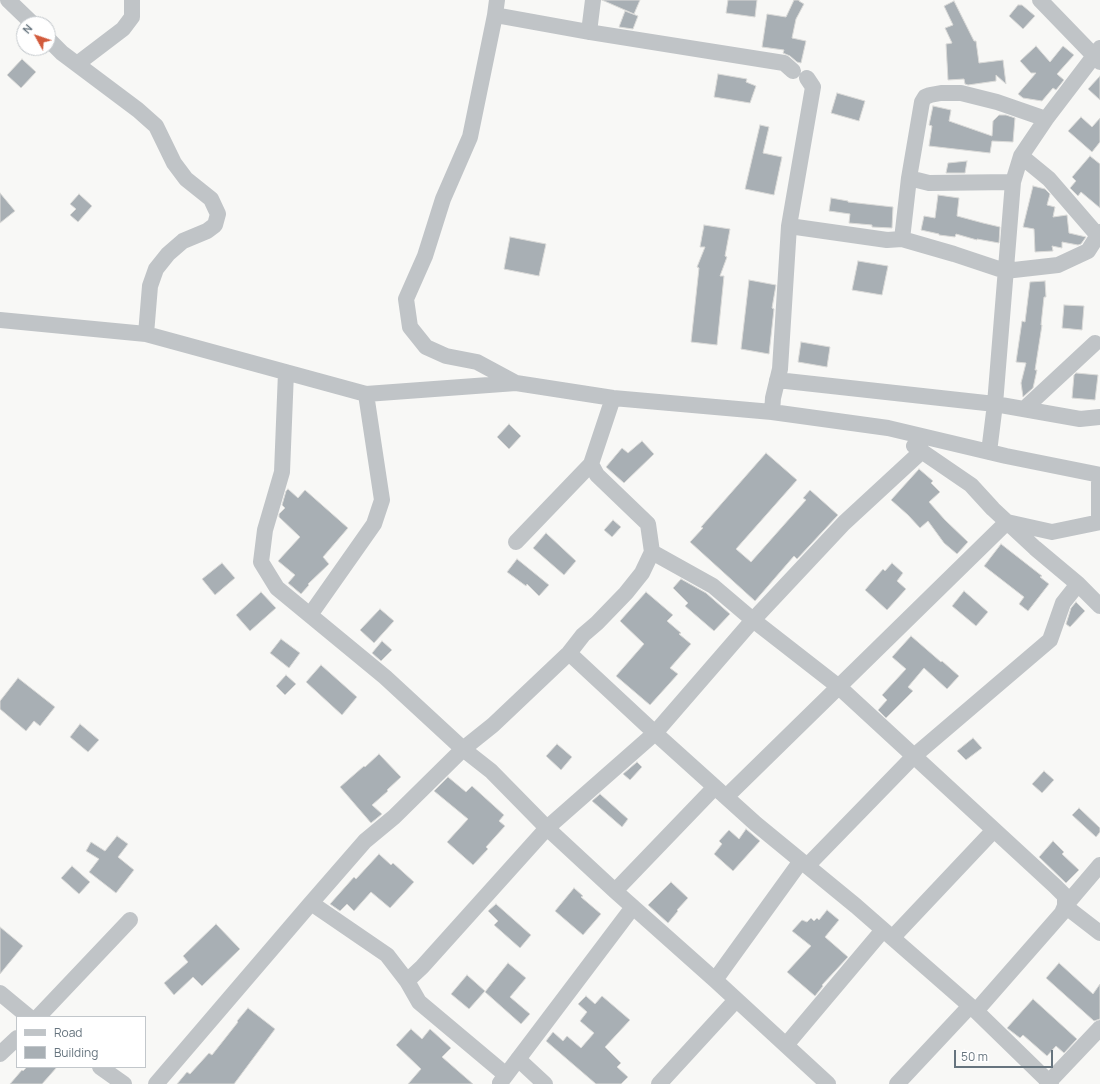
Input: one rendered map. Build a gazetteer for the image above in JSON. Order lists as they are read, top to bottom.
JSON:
{
  "legend": ["Road", "Building"],
  "scale_bar": "50 m",
  "north": "top left"
}
